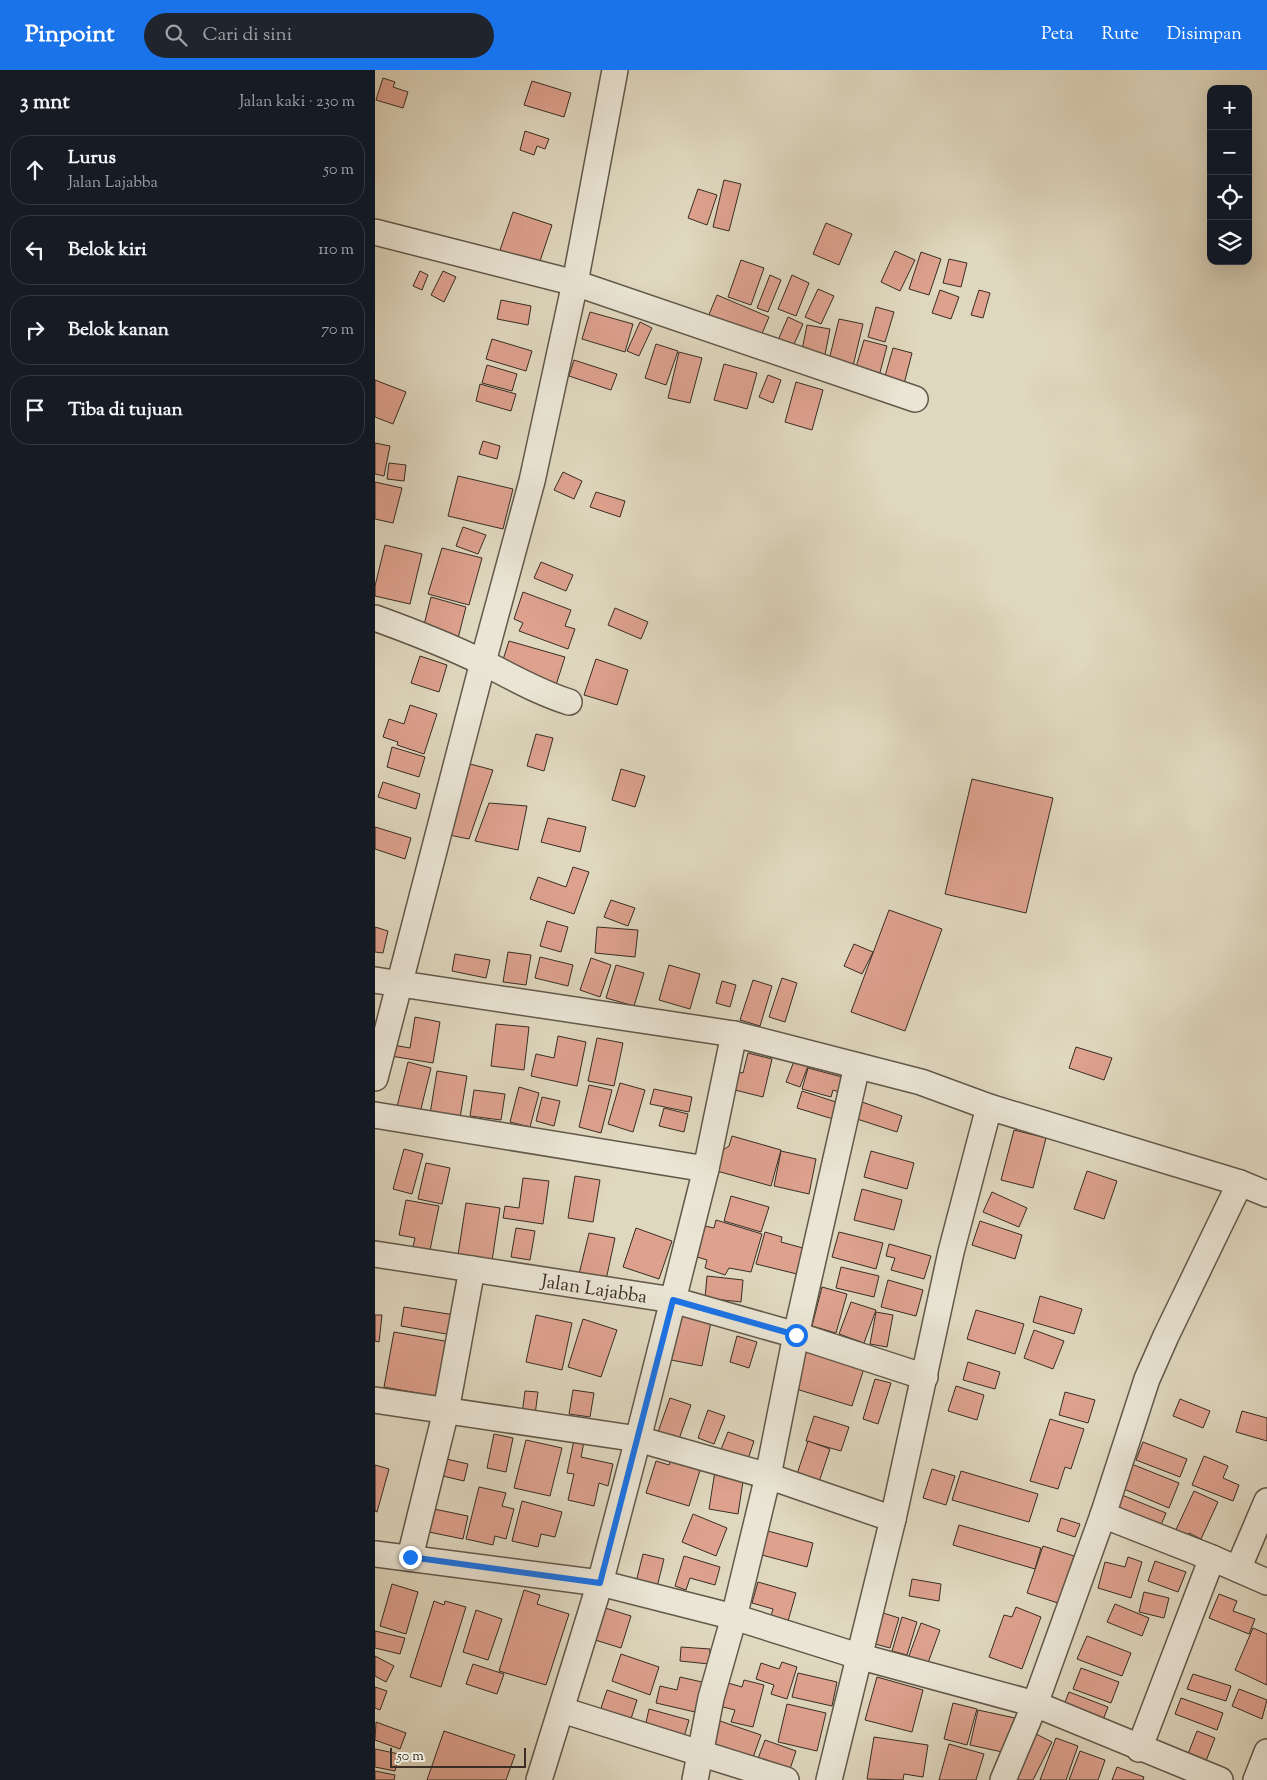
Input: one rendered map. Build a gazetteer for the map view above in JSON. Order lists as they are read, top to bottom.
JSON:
{
  "streets": {
    "street": ["Jalan Lajabba"]
  },
  "scale_bar": "50 m",
  "page": {
    "header": "Pinpoint",
    "search": "Cari di sini",
    "nav": ["Peta", "Rute", "Disimpan"],
    "heading": ["3 mnt", "Jalan kaki · 230 m"],
    "map_buttons": ["+", "−"],
    "list": [
      ["Lurus", "Jalan Lajabba", "50 m"],
      ["Belok kiri", "110 m"],
      ["Belok kanan", "70 m"],
      "Tiba di tujuan"
    ],
    "scale": "50 m"
  }
}
